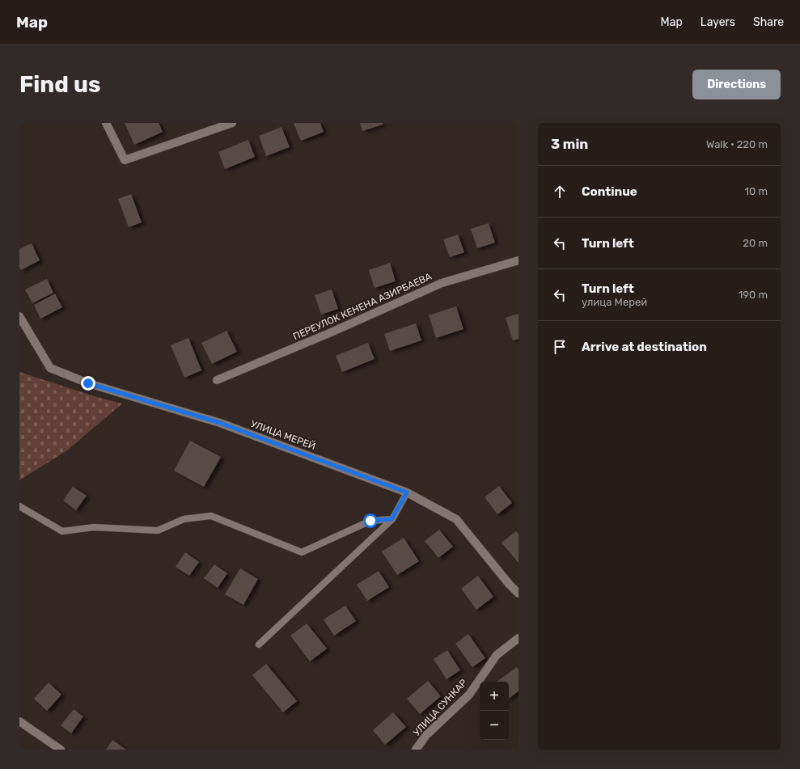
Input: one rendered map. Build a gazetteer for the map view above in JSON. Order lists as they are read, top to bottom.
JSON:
{
  "streets": {
    "street": ["ПЕРЕУЛОК КЕНЕНА АЗИРБАЕВА", "УЛИЦА МЕРЕЙ", "УЛИЦА СУНКАР"]
  },
  "page": {
    "header": "Map",
    "nav": ["Map", "Layers", "Share"],
    "buttons": "Directions",
    "title": "Find us",
    "heading": ["3 min", "Walk · 220 m"],
    "list": [
      ["Continue", "10 m"],
      ["Turn left", "20 m"],
      ["Turn left", "улица Мерей", "190 m"],
      "Arrive at destination"
    ],
    "map_buttons": ["+", "−"]
  }
}
